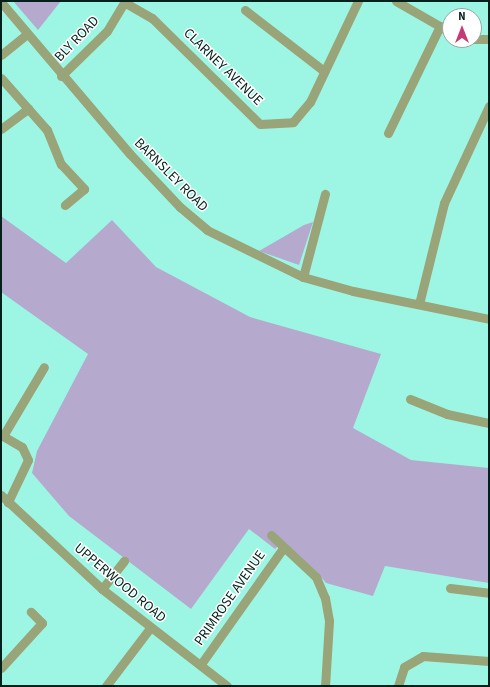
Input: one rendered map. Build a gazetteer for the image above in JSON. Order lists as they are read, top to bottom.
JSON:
{
  "streets": {
    "street": [
      "BLY ROAD",
      "CLARNEY AVENUE",
      "BARNSLEY ROAD",
      "UPPERWOOD ROAD",
      "PRIMROSE AVENUE"
    ]
  },
  "crossings": [
    ["BLY ROAD", "CLARNEY AVENUE"],
    ["BLY ROAD", "BARNSLEY ROAD"],
    ["UPPERWOOD ROAD", "PRIMROSE AVENUE"]
  ],
  "north": "top"
}
